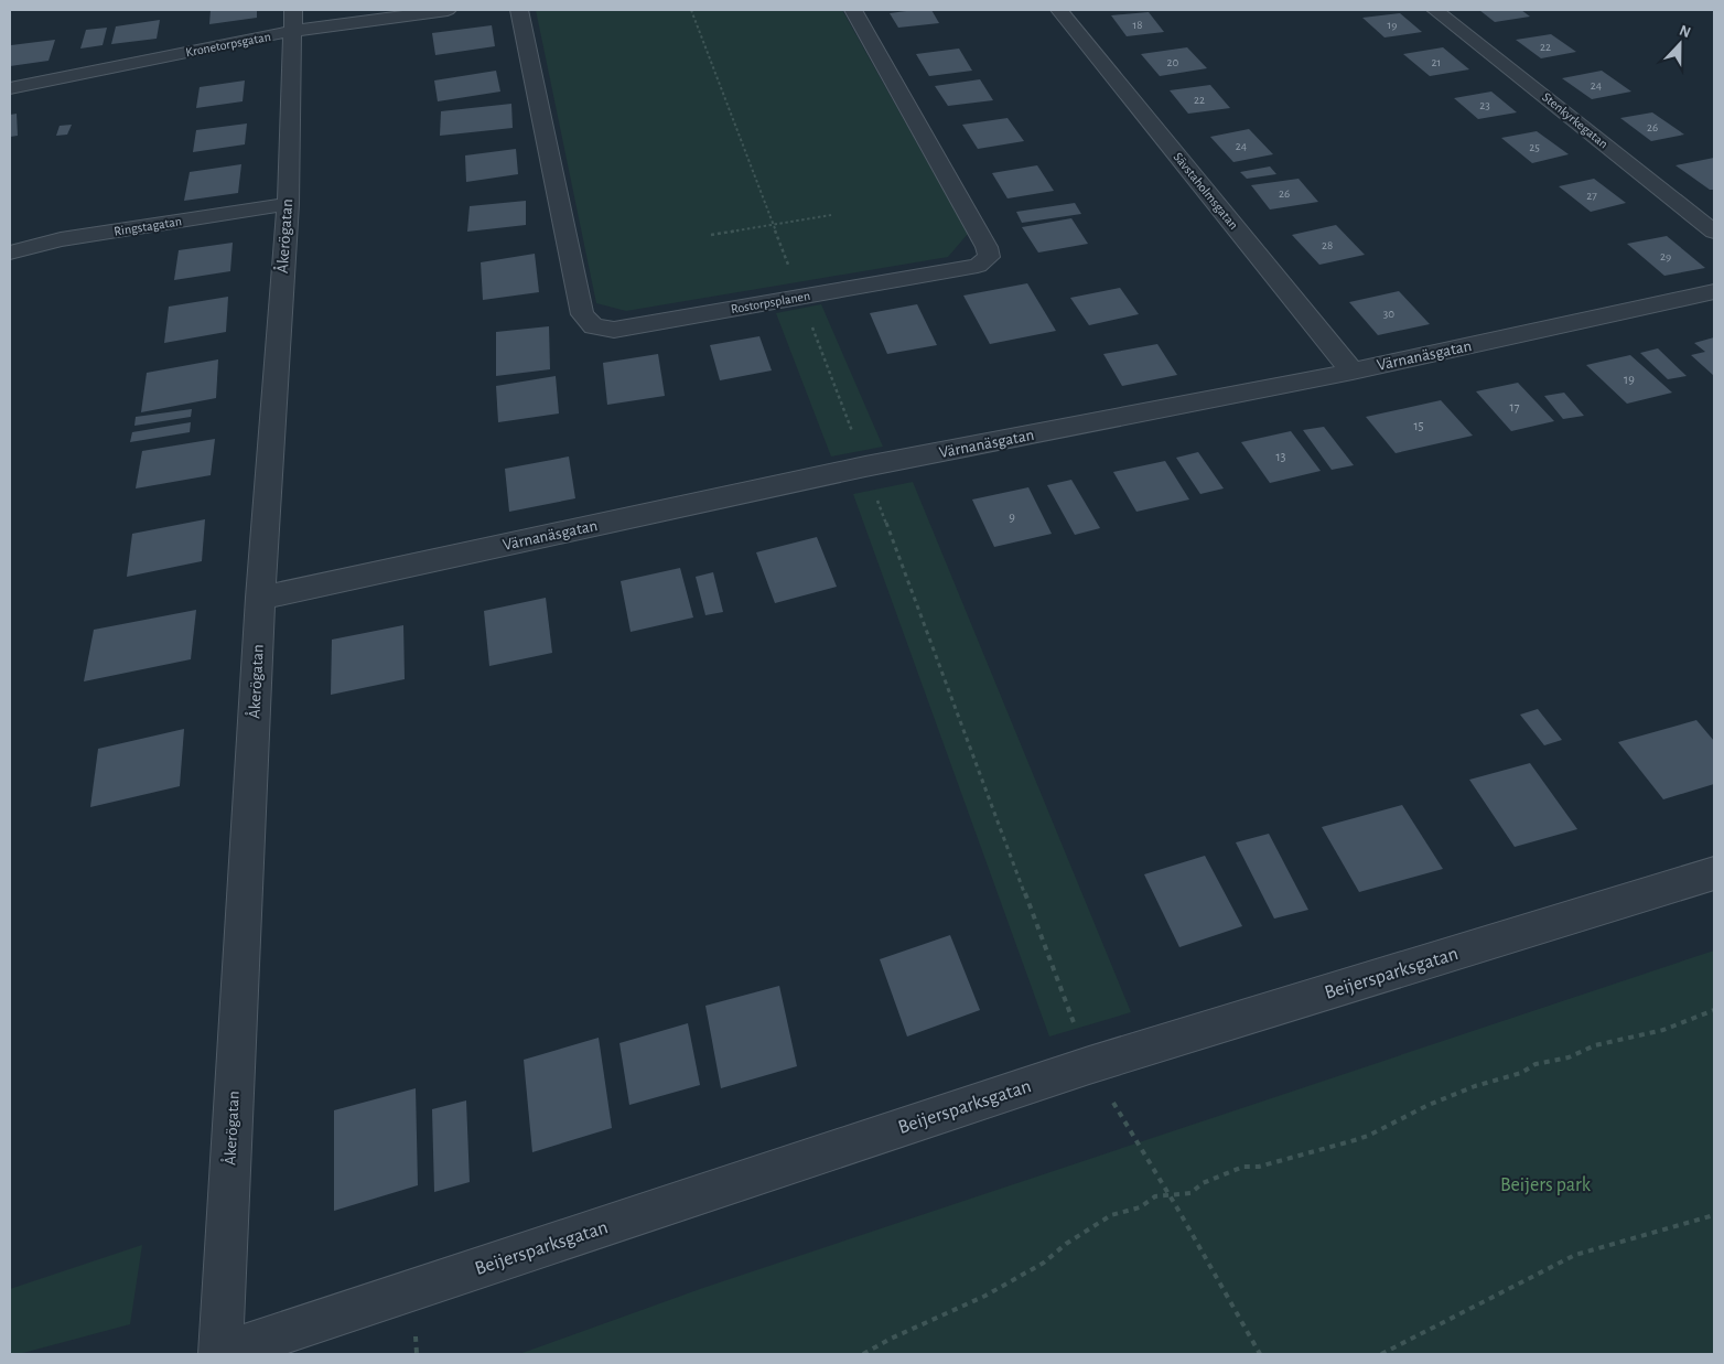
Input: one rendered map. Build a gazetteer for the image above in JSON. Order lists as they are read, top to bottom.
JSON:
{
  "streets": {
    "street": [
      "Kronetorpsgatan",
      "Stenkyrkegatan",
      "Sävstaholmsgatan",
      "Ringstagatan",
      "Åkerögatan",
      "Rostorpsplanen",
      "Värnanäsgatan",
      "Beijersparksgatan"
    ]
  },
  "crossings": [
    ["Kronetorpsgatan", "Åkerögatan"],
    ["Sävstaholmsgatan", "Värnanäsgatan"],
    ["Ringstagatan", "Åkerögatan"],
    ["Åkerögatan", "Värnanäsgatan"],
    ["Åkerögatan", "Beijersparksgatan"]
  ],
  "parks": ["Beijers park"],
  "house_numbers": [
    "18",
    "19",
    "22",
    "20",
    "21",
    "24",
    "22",
    "23",
    "26",
    "24",
    "25",
    "26",
    "27",
    "28",
    "29",
    "30",
    "19",
    "17",
    "15",
    "13",
    "9"
  ],
  "north": "top"
}
